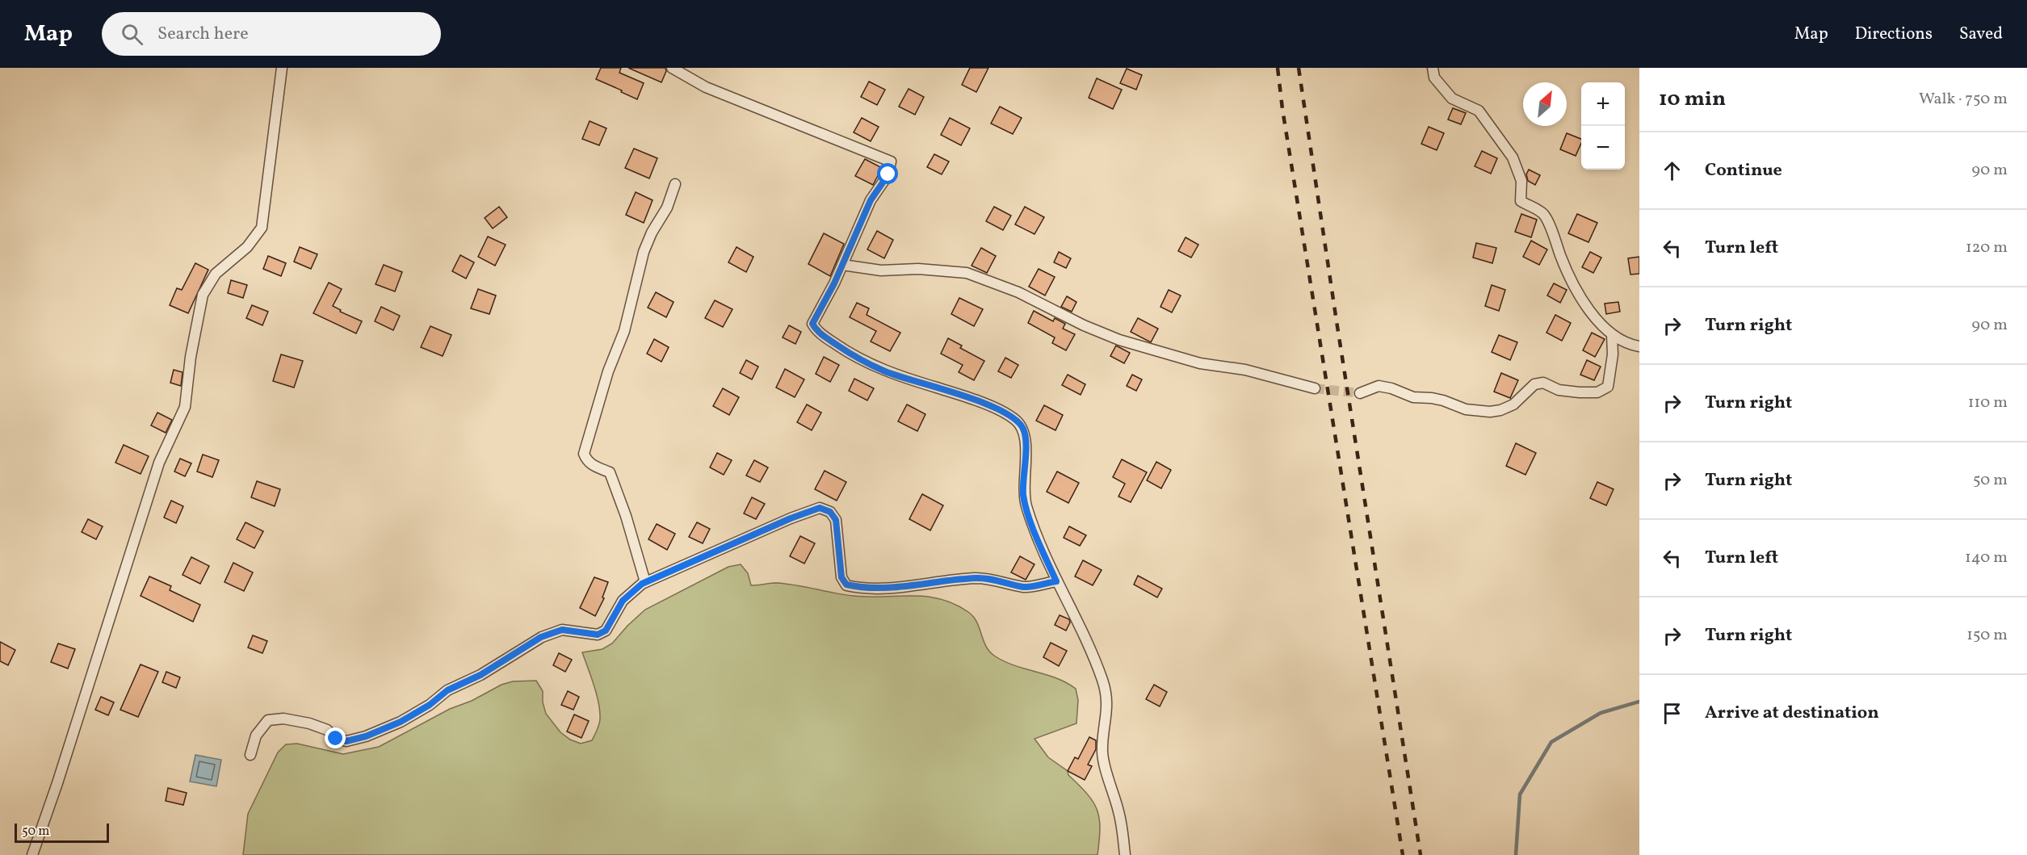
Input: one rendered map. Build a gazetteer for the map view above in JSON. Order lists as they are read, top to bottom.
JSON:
{
  "scale_bar": "50 m",
  "north": "top right",
  "page": {
    "header": "Map",
    "search": "Search here",
    "nav": ["Map", "Directions", "Saved"],
    "heading": ["10 min", "Walk · 750 m"],
    "map_buttons": ["+", "−"],
    "list": [
      ["Continue", "90 m"],
      ["Turn left", "120 m"],
      ["Turn right", "90 m"],
      ["Turn right", "110 m"],
      ["Turn right", "50 m"],
      ["Turn left", "140 m"],
      ["Turn right", "150 m"],
      "Arrive at destination"
    ],
    "scale": "50 m"
  }
}
